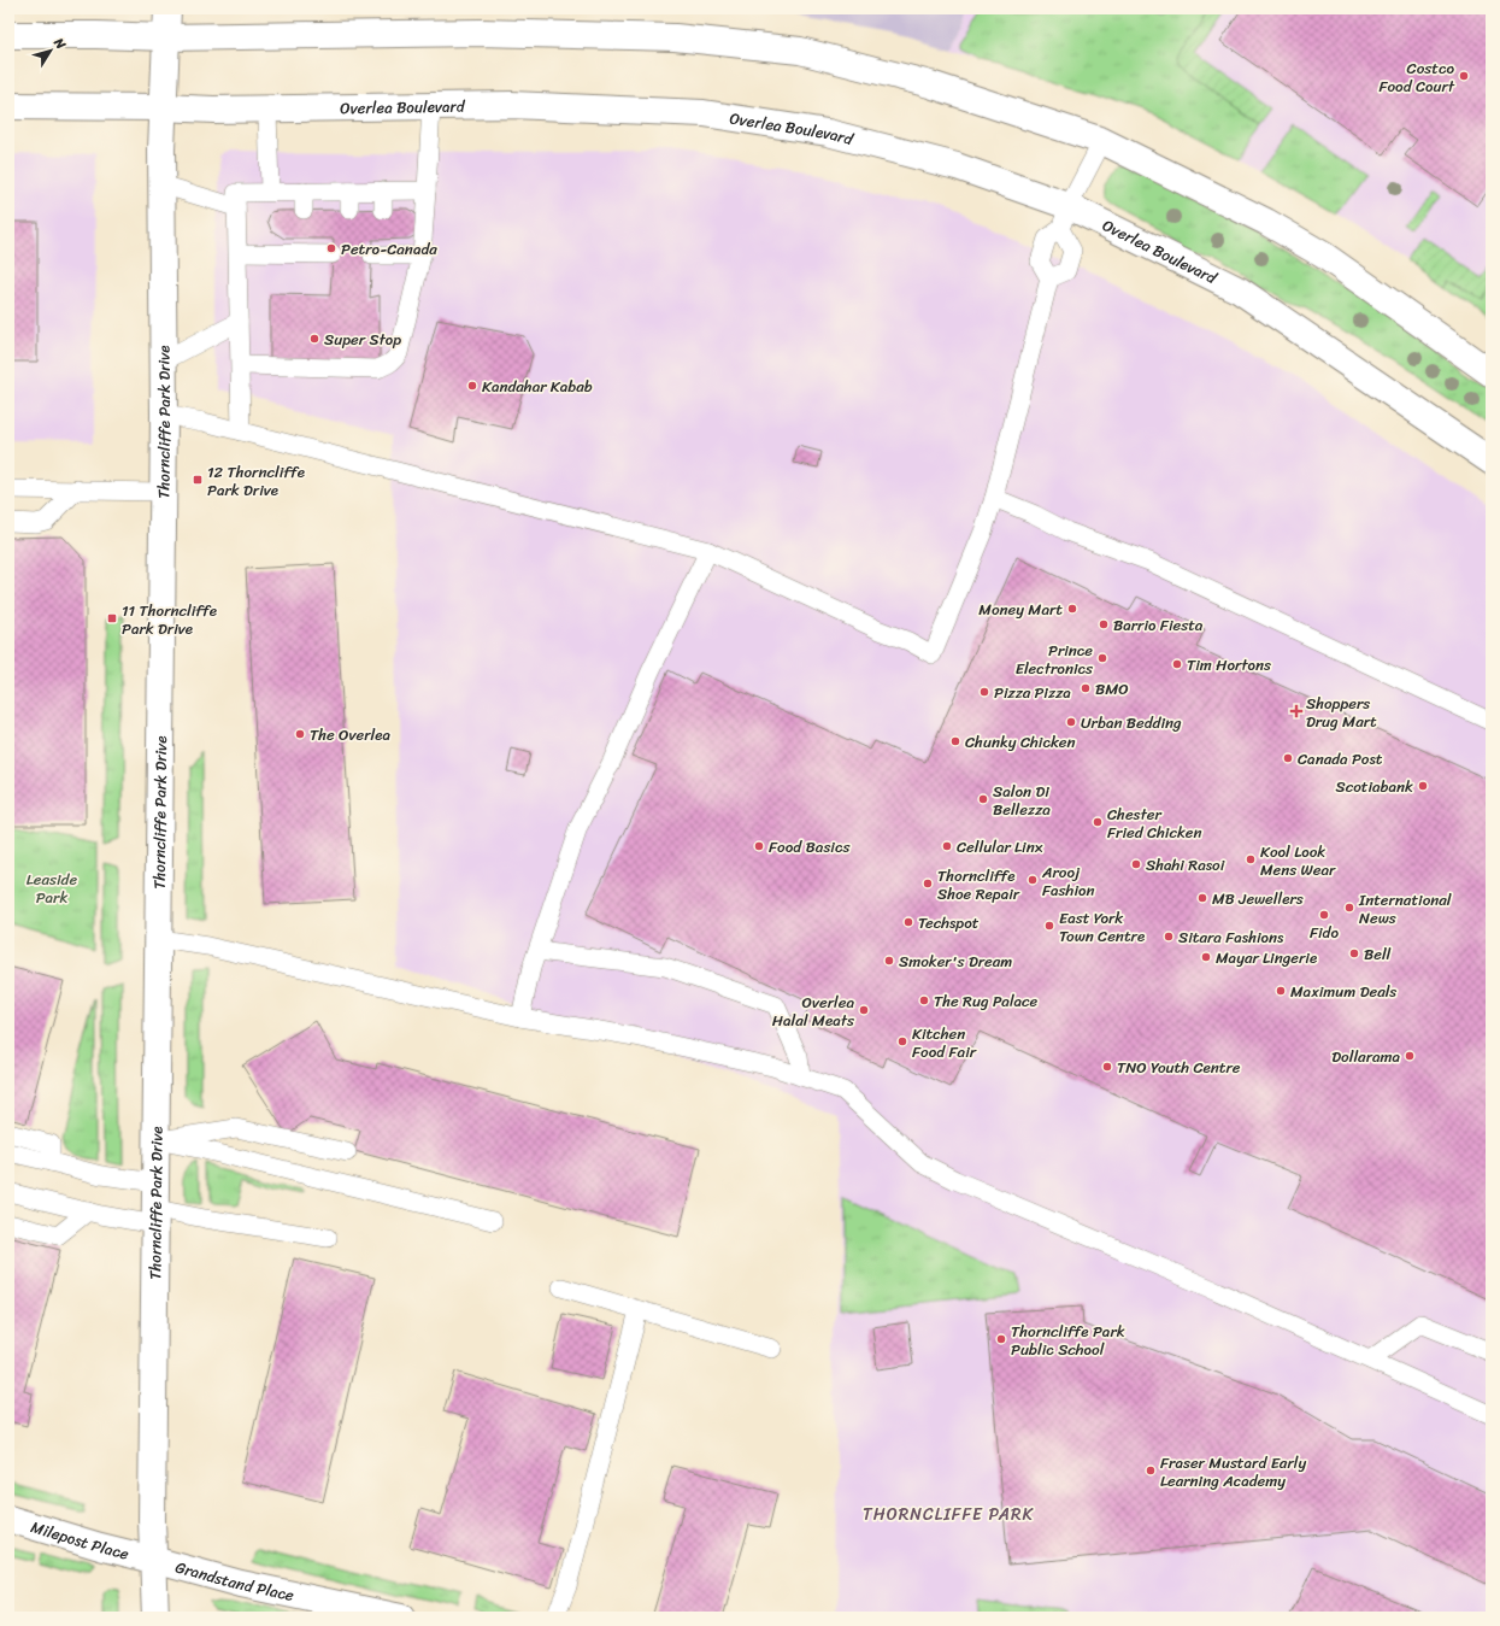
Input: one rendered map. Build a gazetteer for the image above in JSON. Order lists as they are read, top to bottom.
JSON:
{
  "streets": {
    "main road": [
      "Overlea Boulevard",
      "Thorncliffe Park Drive",
      "Milepost Place",
      "Grandstand Place"
    ]
  },
  "crossings": [
    ["Overlea Boulevard", "Thorncliffe Park Drive"],
    ["Thorncliffe Park Drive", "Milepost Place"],
    ["Thorncliffe Park Drive", "Grandstand Place"],
    ["Milepost Place", "Grandstand Place"]
  ],
  "districts": ["THORNCLIFFE PARK"],
  "parks": ["Leaside Park"],
  "places": {
    "other": [
      "Costco Food Court",
      "Petro-Canada",
      "Super Stop",
      "Kandahar Kabab",
      "Money Mart",
      "Barrio Fiesta",
      "Prince Electronics",
      "Tim Hortons",
      "BMO",
      "Pizza Pizza",
      "Urban Bedding",
      "The Overlea",
      "Chunky Chicken",
      "Canada Post",
      "Scotiabank",
      "Salon Di Bellezza",
      "Chester Fried Chicken",
      "Food Basics",
      "Cellular Linx",
      "Kool Look Mens Wear",
      "Shahi Rasoi",
      "Arooj Fashion",
      "Thorncliffe Shoe Repair",
      "MB Jewellers",
      "International News",
      "Fido",
      "Techspot",
      "East York Town Centre",
      "Sitara Fashions",
      "Bell",
      "Mayar Lingerie",
      "Smoker's Dream",
      "Maximum Deals",
      "The Rug Palace",
      "Overlea Halal Meats",
      "Kitchen Food Fair",
      "Dollarama",
      "TNO Youth Centre",
      "Thorncliffe Park Public School",
      "Fraser Mustard Early Learning Academy"
    ],
    "transit": ["12 Thorncliffe Park Drive", "11 Thorncliffe Park Drive"],
    "health": ["Shoppers Drug Mart"]
  },
  "north": "top right"
}
